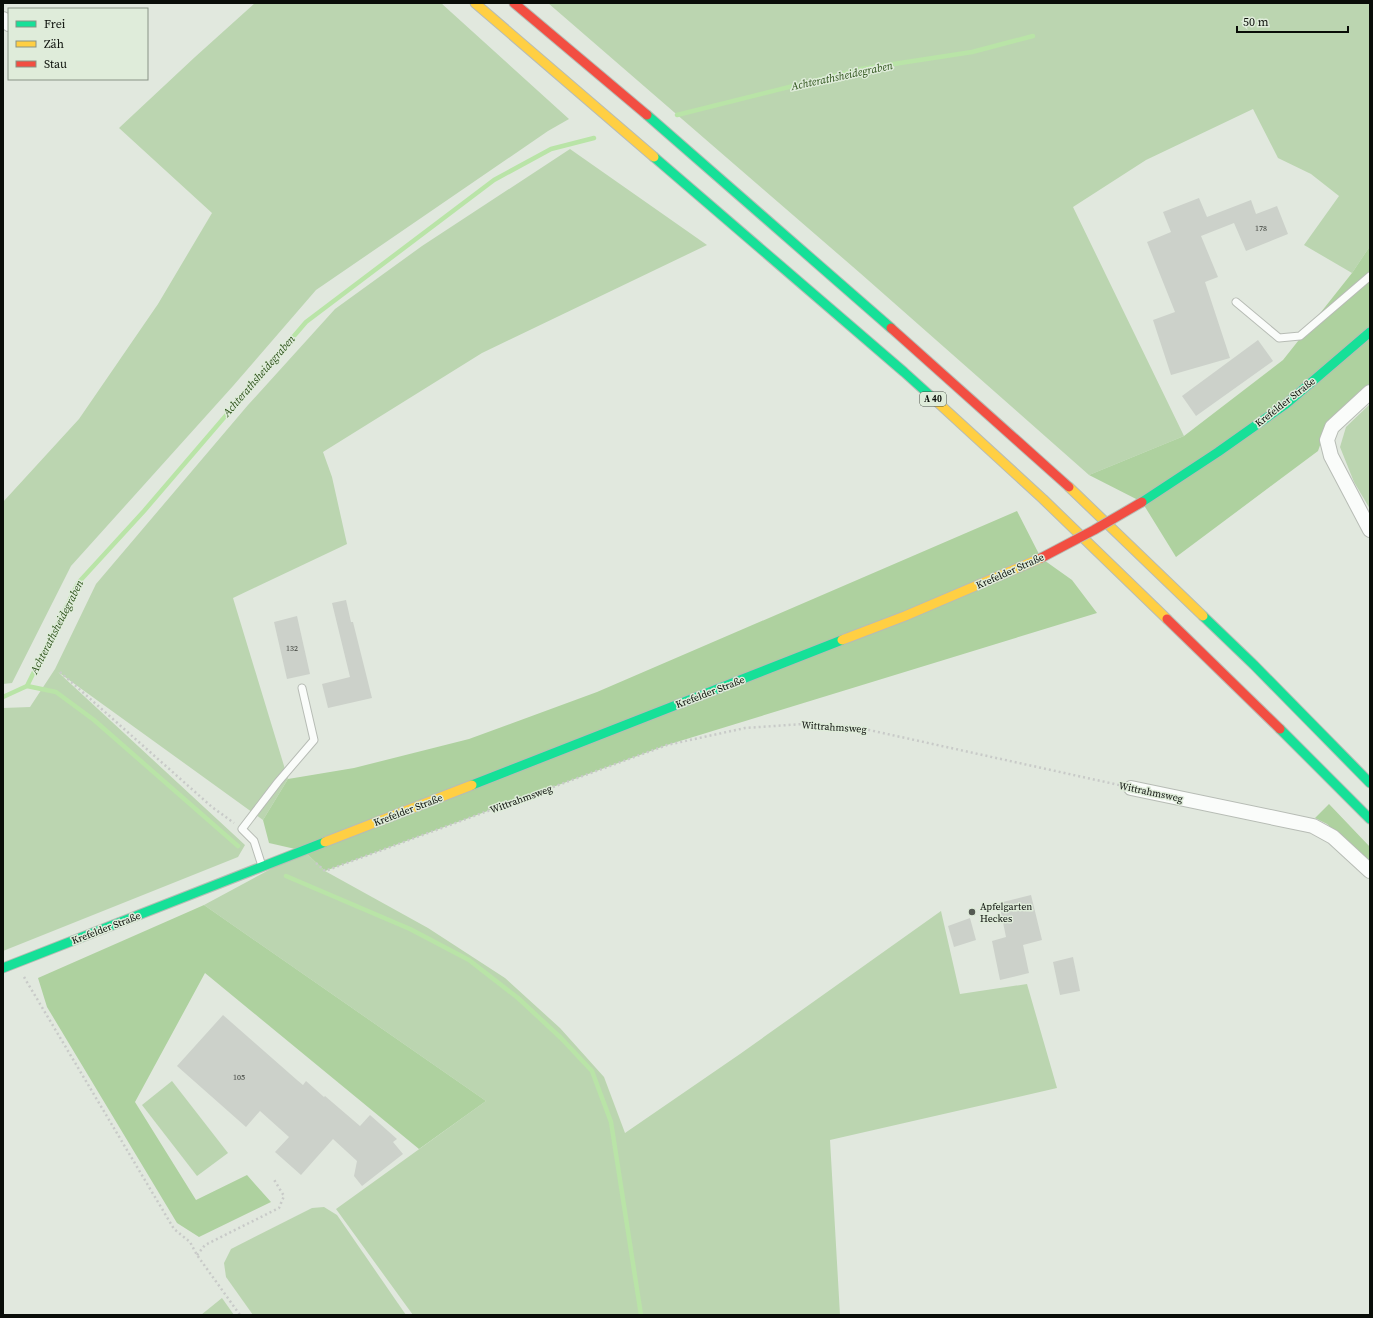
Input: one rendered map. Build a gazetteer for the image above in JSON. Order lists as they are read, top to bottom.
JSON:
{
  "streets": {
    "main road": ["A 40", "Krefelder Straße"],
    "street": ["Wittrahmsweg"]
  },
  "crossings": [
    ["Krefelder Straße", "Wittrahmsweg"]
  ],
  "water": ["Achterathsheidegraben"],
  "places": ["Apfelgarten Heckes"],
  "house_numbers": ["178", "132", "105"],
  "legend": ["Frei", "Zäh", "Stau"],
  "scale_bar": "50 m"
}
